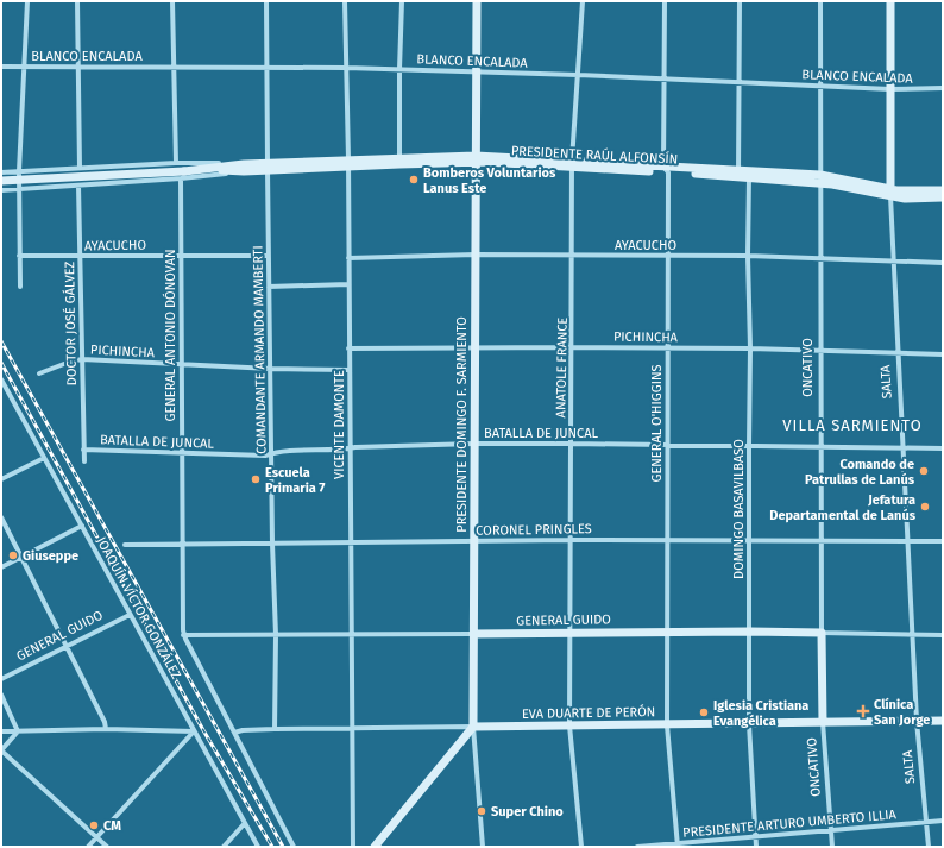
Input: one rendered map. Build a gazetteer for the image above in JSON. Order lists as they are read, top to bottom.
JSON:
{
  "streets": {
    "main road": [
      "PRESIDENTE RAÚL ALFONSÍN",
      "ONCATIVO",
      "SALTA",
      "PRESIDENTE DOMINGO F. SARMIENTO",
      "GENERAL GUIDO",
      "EVA DUARTE DE PERÓN"
    ],
    "street": [
      "BLANCO ENCALADA",
      "AYACUCHO",
      "DOCTOR JOSÉ GÁLVEZ",
      "GENERAL ANTONIO DÓNOVAN",
      "PICHINCHA",
      "COMANDANTE ARMANDO MAMBERTI",
      "ANATOLE FRANCE",
      "GENERAL O'HIGGINS",
      "VICENTE DAMONTE",
      "BATALLA DE JUNCAL",
      "DOMINGO BASAVILBASO",
      "CORONEL PRINGLES",
      "JOAQUÍN VÍCTOR GONZÁLEZ",
      "PRESIDENTE ARTURO UMBERTO ILLIA"
    ]
  },
  "crossings": [
    ["BLANCO ENCALADA", "COMANDANTE ARMANDO MAMBERTI"],
    ["BLANCO ENCALADA", "ANATOLE FRANCE"],
    ["BLANCO ENCALADA", "ONCATIVO"],
    ["BLANCO ENCALADA", "SALTA"],
    ["BLANCO ENCALADA", "GENERAL O'HIGGINS"],
    ["BLANCO ENCALADA", "VICENTE DAMONTE"],
    ["BLANCO ENCALADA", "PRESIDENTE DOMINGO F. SARMIENTO"],
    ["PRESIDENTE RAÚL ALFONSÍN", "GENERAL ANTONIO DÓNOVAN"],
    ["PRESIDENTE RAÚL ALFONSÍN", "COMANDANTE ARMANDO MAMBERTI"],
    ["PRESIDENTE RAÚL ALFONSÍN", "ANATOLE FRANCE"],
    ["PRESIDENTE RAÚL ALFONSÍN", "ONCATIVO"],
    ["PRESIDENTE RAÚL ALFONSÍN", "SALTA"],
    ["PRESIDENTE RAÚL ALFONSÍN", "GENERAL O'HIGGINS"],
    ["PRESIDENTE RAÚL ALFONSÍN", "VICENTE DAMONTE"],
    ["PRESIDENTE RAÚL ALFONSÍN", "PRESIDENTE DOMINGO F. SARMIENTO"],
    ["PRESIDENTE RAÚL ALFONSÍN", "DOMINGO BASAVILBASO"],
    ["AYACUCHO", "DOCTOR JOSÉ GÁLVEZ"],
    ["AYACUCHO", "GENERAL ANTONIO DÓNOVAN"],
    ["AYACUCHO", "COMANDANTE ARMANDO MAMBERTI"],
    ["AYACUCHO", "ANATOLE FRANCE"],
    ["AYACUCHO", "ONCATIVO"],
    ["AYACUCHO", "SALTA"],
    ["AYACUCHO", "GENERAL O'HIGGINS"],
    ["AYACUCHO", "VICENTE DAMONTE"],
    ["AYACUCHO", "PRESIDENTE DOMINGO F. SARMIENTO"],
    ["AYACUCHO", "DOMINGO BASAVILBASO"],
    ["DOCTOR JOSÉ GÁLVEZ", "PICHINCHA"],
    ["DOCTOR JOSÉ GÁLVEZ", "BATALLA DE JUNCAL"],
    ["GENERAL ANTONIO DÓNOVAN", "PICHINCHA"],
    ["GENERAL ANTONIO DÓNOVAN", "BATALLA DE JUNCAL"],
    ["GENERAL ANTONIO DÓNOVAN", "CORONEL PRINGLES"],
    ["GENERAL ANTONIO DÓNOVAN", "GENERAL GUIDO"],
    ["PICHINCHA", "COMANDANTE ARMANDO MAMBERTI"],
    ["PICHINCHA", "ANATOLE FRANCE"],
    ["PICHINCHA", "ONCATIVO"],
    ["PICHINCHA", "SALTA"],
    ["PICHINCHA", "GENERAL O'HIGGINS"],
    ["PICHINCHA", "VICENTE DAMONTE"],
    ["PICHINCHA", "PRESIDENTE DOMINGO F. SARMIENTO"],
    ["PICHINCHA", "DOMINGO BASAVILBASO"],
    ["COMANDANTE ARMANDO MAMBERTI", "BATALLA DE JUNCAL"],
    ["COMANDANTE ARMANDO MAMBERTI", "CORONEL PRINGLES"],
    ["COMANDANTE ARMANDO MAMBERTI", "GENERAL GUIDO"],
    ["COMANDANTE ARMANDO MAMBERTI", "EVA DUARTE DE PERÓN"],
    ["ANATOLE FRANCE", "BATALLA DE JUNCAL"],
    ["ANATOLE FRANCE", "CORONEL PRINGLES"],
    ["ANATOLE FRANCE", "GENERAL GUIDO"],
    ["ANATOLE FRANCE", "EVA DUARTE DE PERÓN"],
    ["ONCATIVO", "BATALLA DE JUNCAL"],
    ["ONCATIVO", "CORONEL PRINGLES"],
    ["ONCATIVO", "GENERAL GUIDO"],
    ["ONCATIVO", "EVA DUARTE DE PERÓN"],
    ["ONCATIVO", "PRESIDENTE ARTURO UMBERTO ILLIA"],
    ["SALTA", "BATALLA DE JUNCAL"],
    ["SALTA", "CORONEL PRINGLES"],
    ["SALTA", "GENERAL GUIDO"],
    ["SALTA", "EVA DUARTE DE PERÓN"],
    ["SALTA", "PRESIDENTE ARTURO UMBERTO ILLIA"],
    ["GENERAL O'HIGGINS", "BATALLA DE JUNCAL"],
    ["GENERAL O'HIGGINS", "CORONEL PRINGLES"],
    ["GENERAL O'HIGGINS", "GENERAL GUIDO"],
    ["GENERAL O'HIGGINS", "EVA DUARTE DE PERÓN"],
    ["GENERAL O'HIGGINS", "PRESIDENTE ARTURO UMBERTO ILLIA"],
    ["VICENTE DAMONTE", "BATALLA DE JUNCAL"],
    ["VICENTE DAMONTE", "CORONEL PRINGLES"],
    ["VICENTE DAMONTE", "GENERAL GUIDO"],
    ["VICENTE DAMONTE", "EVA DUARTE DE PERÓN"],
    ["PRESIDENTE DOMINGO F. SARMIENTO", "BATALLA DE JUNCAL"],
    ["PRESIDENTE DOMINGO F. SARMIENTO", "CORONEL PRINGLES"],
    ["PRESIDENTE DOMINGO F. SARMIENTO", "GENERAL GUIDO"],
    ["PRESIDENTE DOMINGO F. SARMIENTO", "EVA DUARTE DE PERÓN"],
    ["BATALLA DE JUNCAL", "DOMINGO BASAVILBASO"],
    ["DOMINGO BASAVILBASO", "CORONEL PRINGLES"],
    ["DOMINGO BASAVILBASO", "GENERAL GUIDO"],
    ["DOMINGO BASAVILBASO", "EVA DUARTE DE PERÓN"],
    ["DOMINGO BASAVILBASO", "PRESIDENTE ARTURO UMBERTO ILLIA"],
    ["JOAQUÍN VÍCTOR GONZÁLEZ", "GENERAL GUIDO"]
  ],
  "districts": ["VILLA SARMIENTO"],
  "places": {
    "other": [
      "Bomberos Voluntarios Lanus Este",
      "Comando de Patrullas de Lanús",
      "Escuela Primaria 7",
      "Jefatura Departamental de Lanús",
      "Giuseppe",
      "Iglesia Cristiana Evangélica",
      "Super Chino",
      "CM"
    ],
    "health": ["Clínica San Jorge"]
  }
}
